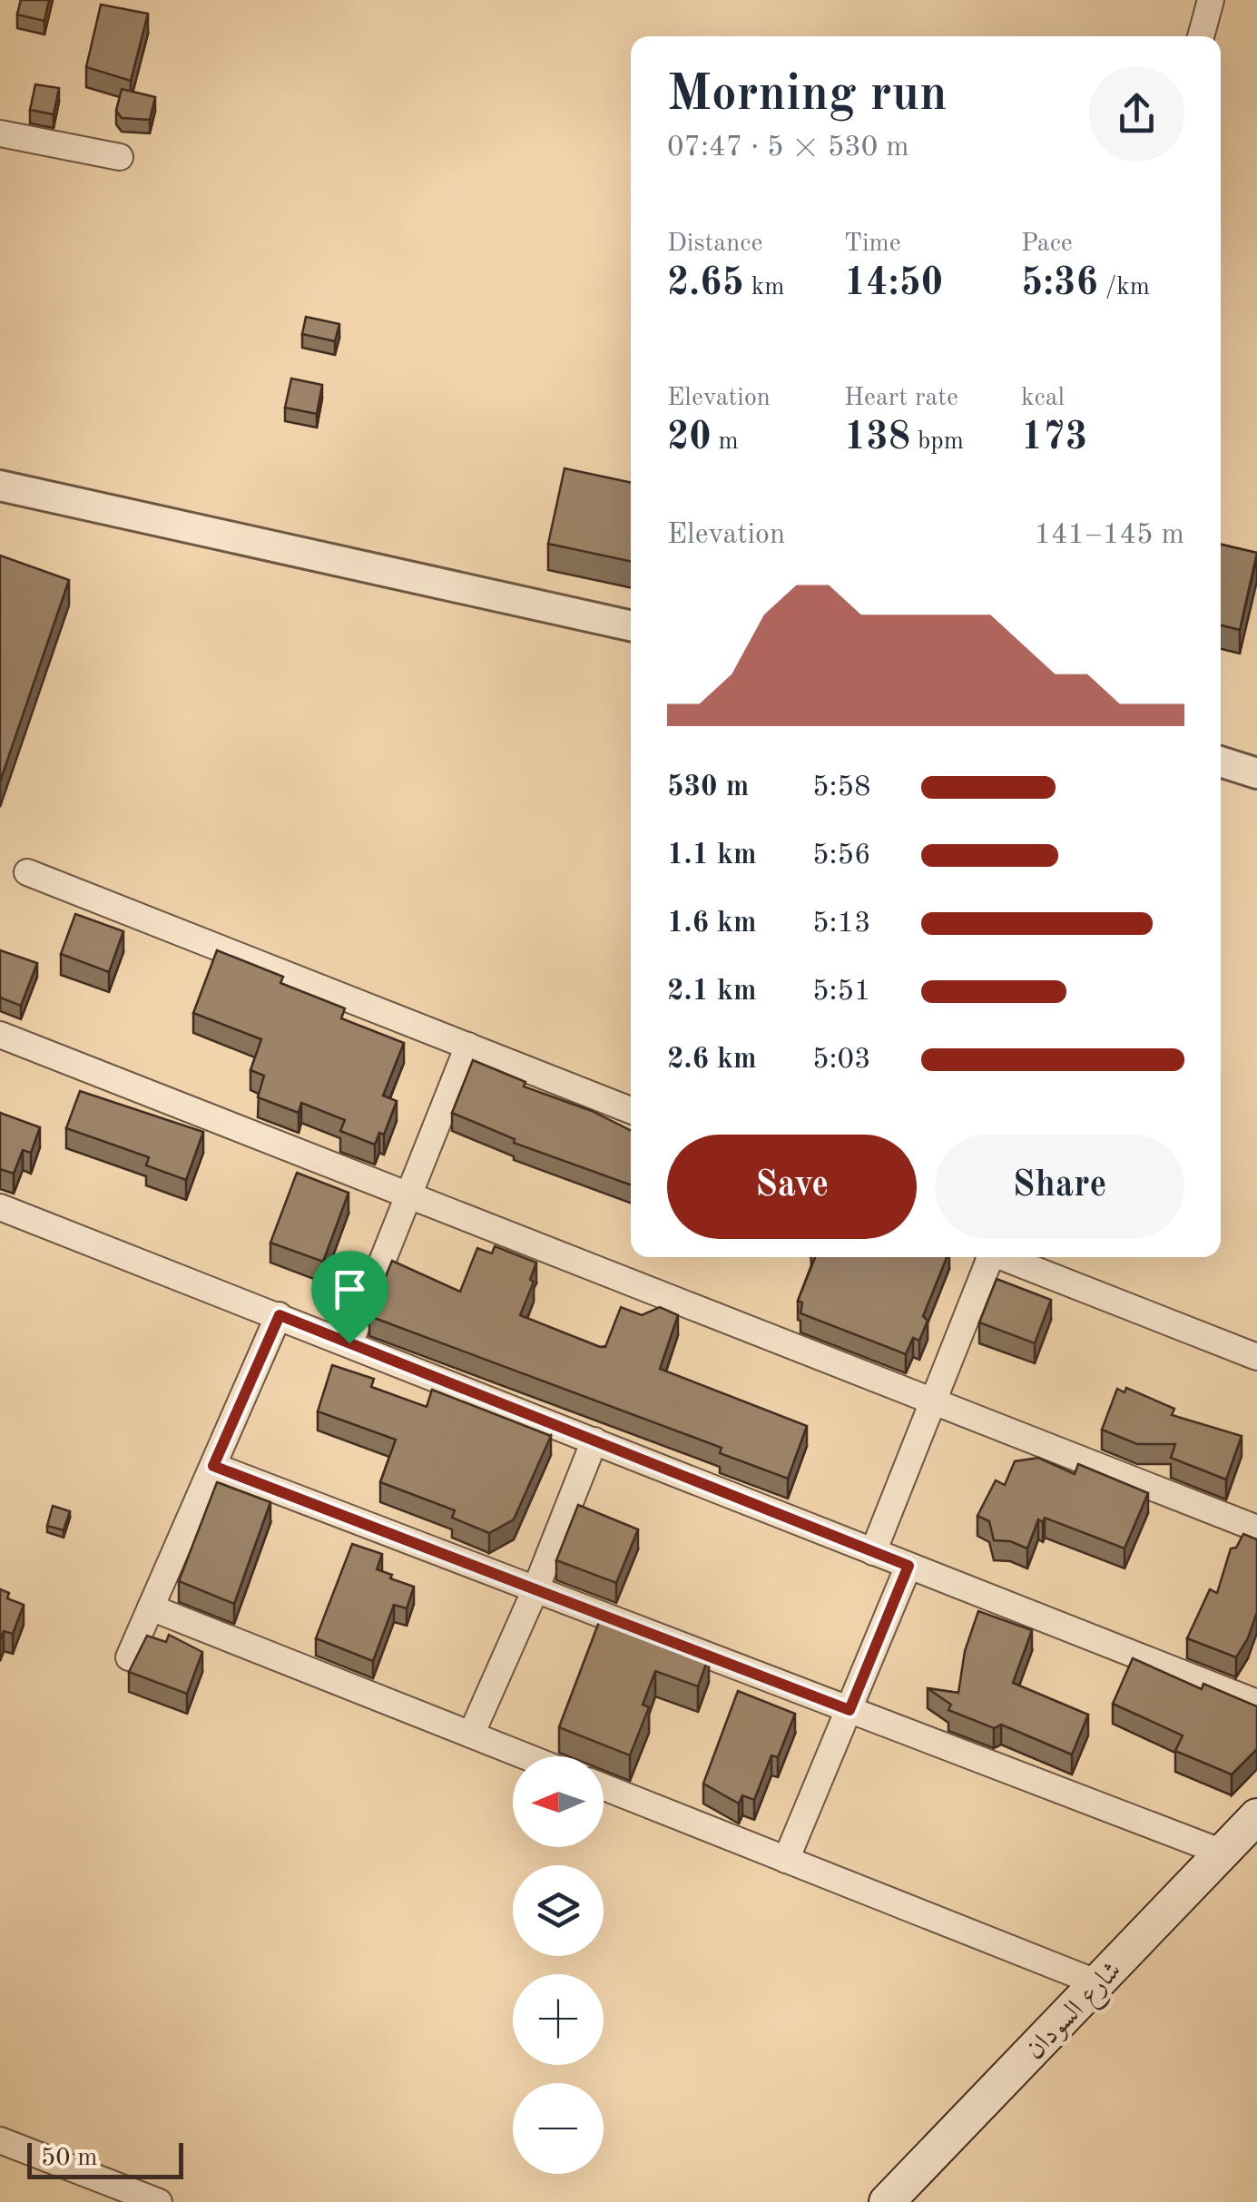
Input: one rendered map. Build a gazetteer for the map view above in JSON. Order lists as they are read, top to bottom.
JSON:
{
  "streets": {
    "main road": ["شارع السودان"]
  },
  "scale_bar": "50 m",
  "north": "left",
  "page": {
    "heading": ["Morning run", "07:47 · 5 × 530 m"],
    "stats": [
      ["Distance", "2.65 km"],
      ["Time", "14:50"],
      ["Pace", "5:36 /km"],
      ["Elevation", "20 m"],
      ["Heart rate", "138 bpm"],
      ["kcal", "173"]
    ],
    "chart": ["Elevation", "141–145 m"],
    "list": [
      {
        "name": "530 m",
        "note": "5:58"
      },
      {
        "name": "1.1 km",
        "note": "5:56"
      },
      {
        "name": "1.6 km",
        "note": "5:13"
      },
      {
        "name": "2.1 km",
        "note": "5:51"
      },
      {
        "name": "2.6 km",
        "note": "5:03"
      }
    ],
    "buttons": ["Save", "Share"],
    "map_buttons": ["+", "−"],
    "scale": "50 m"
  }
}
